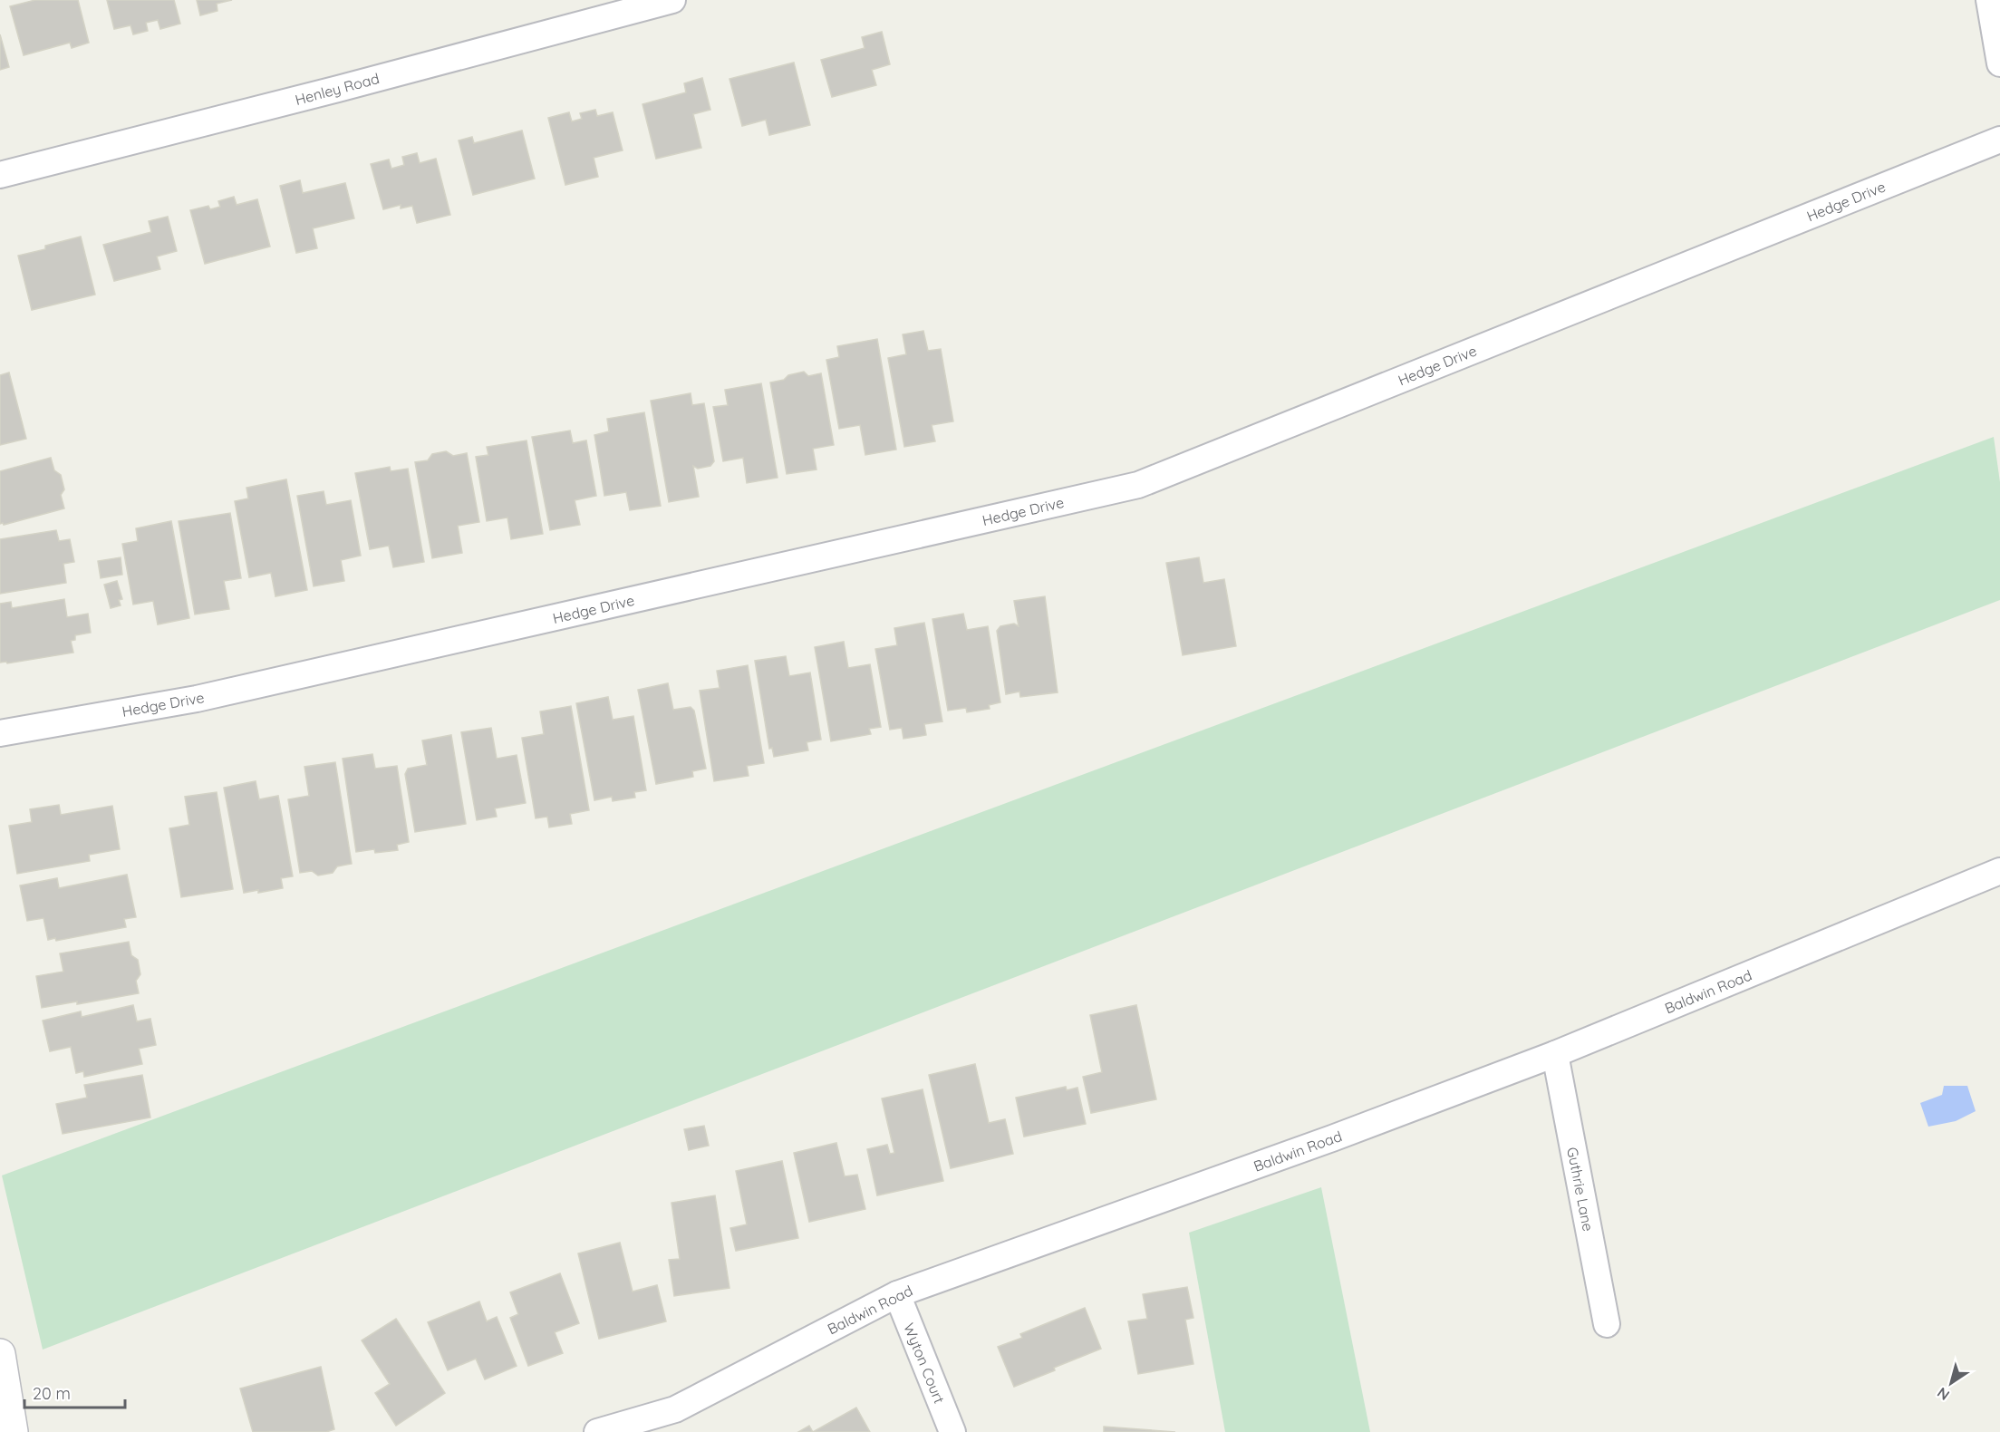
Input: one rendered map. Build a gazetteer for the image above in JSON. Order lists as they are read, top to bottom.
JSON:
{
  "streets": {
    "street": [
      "Henley Road",
      "Hedge Drive",
      "Baldwin Road",
      "Guthrie Lane",
      "Wyton Court"
    ]
  },
  "crossings": [
    ["Baldwin Road", "Guthrie Lane"],
    ["Baldwin Road", "Wyton Court"]
  ],
  "scale_bar": "20 m",
  "north": "bottom left"
}
